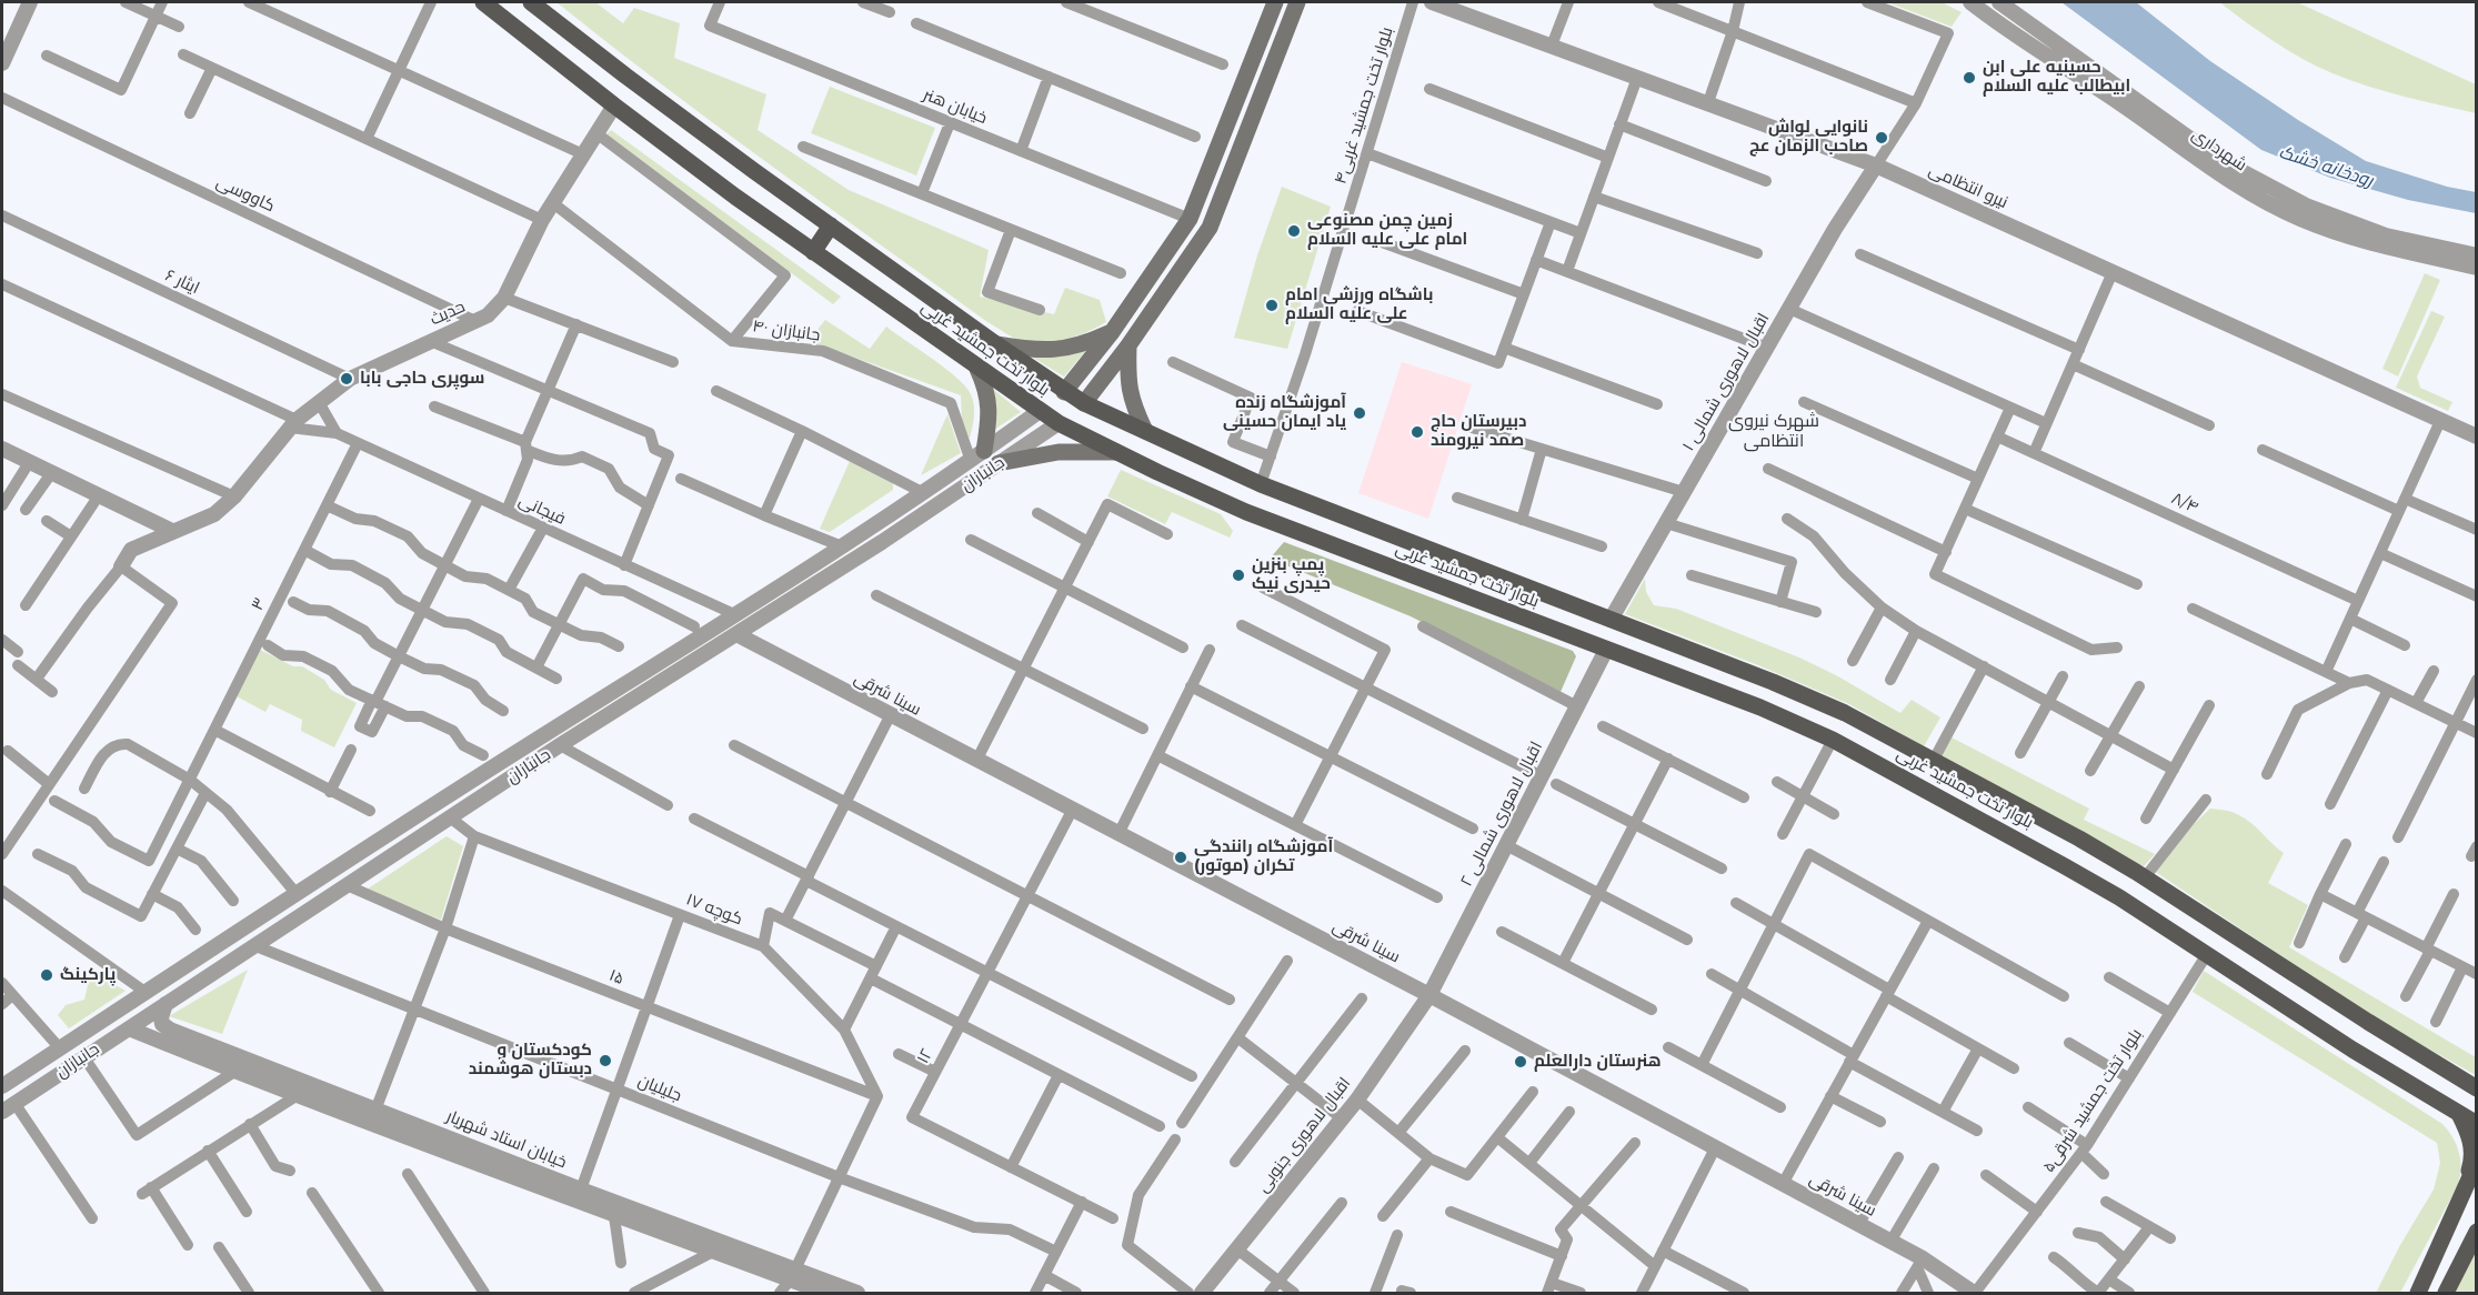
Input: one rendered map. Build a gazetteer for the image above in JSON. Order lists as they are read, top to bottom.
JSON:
{
  "streets": {
    "main road": ["بلوار تخت جمشید غربی"],
    "street": [
      "بلوار تخت جمشید غربی۴",
      "خیابان هنر",
      "شهرداری",
      "نیرو انتظامی",
      "کاووسی",
      "ایثار ۶",
      "حدیث",
      "۴۰ جانبازان",
      "اقبال لاهوری شمالی ۱",
      "جانبازان",
      "۸/۴",
      "فیجانی",
      "۳",
      "سینا شرقی",
      "اقبال لاهوری شمالی ۲",
      "کوچه ۱۷",
      "۱۵",
      "۱۲",
      "جلیلیان",
      "بلوار تخت جمشید شرقی۵",
      "اقبال لاهوری جنوبی",
      "خیابان استاد شهریار"
    ]
  },
  "crossings": [
    ["بلوار تخت جمشید غربی۴", "بلوار تخت جمشید غربی"],
    ["نیرو انتظامی", "اقبال لاهوری شمالی ۱"],
    ["کاووسی", "حدیث"],
    ["ایثار ۶", "حدیث"],
    ["حدیث", "۴۰ جانبازان"],
    ["حدیث", "بلوار تخت جمشید غربی"],
    ["حدیث", "فیجانی"],
    ["۴۰ جانبازان", "جانبازان"],
    ["بلوار تخت جمشید غربی", "اقبال لاهوری شمالی ۱"],
    ["بلوار تخت جمشید غربی", "جانبازان"],
    ["بلوار تخت جمشید غربی", "اقبال لاهوری شمالی ۲"],
    ["بلوار تخت جمشید غربی", "بلوار تخت جمشید شرقی۵"],
    ["جانبازان", "فیجانی"],
    ["جانبازان", "سینا شرقی"],
    ["جانبازان", "کوچه ۱۷"],
    ["جانبازان", "۱۵"],
    ["جانبازان", "جلیلیان"],
    ["جانبازان", "خیابان استاد شهریار"],
    ["فیجانی", "۳"],
    ["سینا شرقی", "اقبال لاهوری شمالی ۲"],
    ["سینا شرقی", "۱۲"],
    ["سینا شرقی", "بلوار تخت جمشید شرقی۵"],
    ["سینا شرقی", "اقبال لاهوری جنوبی"],
    ["اقبال لاهوری شمالی ۲", "اقبال لاهوری جنوبی"],
    ["کوچه ۱۷", "۱۵"]
  ],
  "districts": ["شهرک نیروی انتظامی"],
  "water": ["رودخانه خشک"],
  "places": [
    "حسینیه علی ابن ابیطالب علیه السلام",
    "نانوایی لواش صاحب الزمان عج",
    "زمین چمن مصنوعی امام علی علیه السلام",
    "باشگاه ورزشی امام علی علیه السلام",
    "سوپری حاجی بابا",
    "آموزشگاه زنده یاد ایمان حسینی",
    "دبیرستان حاج صمد نیرومند",
    "پمپ بنزین حیدری نیک",
    "آموزشگاه رانندگی تکران (موتور)",
    "پارکینگ",
    "کودکستان و دبستان هوشمند",
    "هنرستان دارالعلم"
  ]
}
